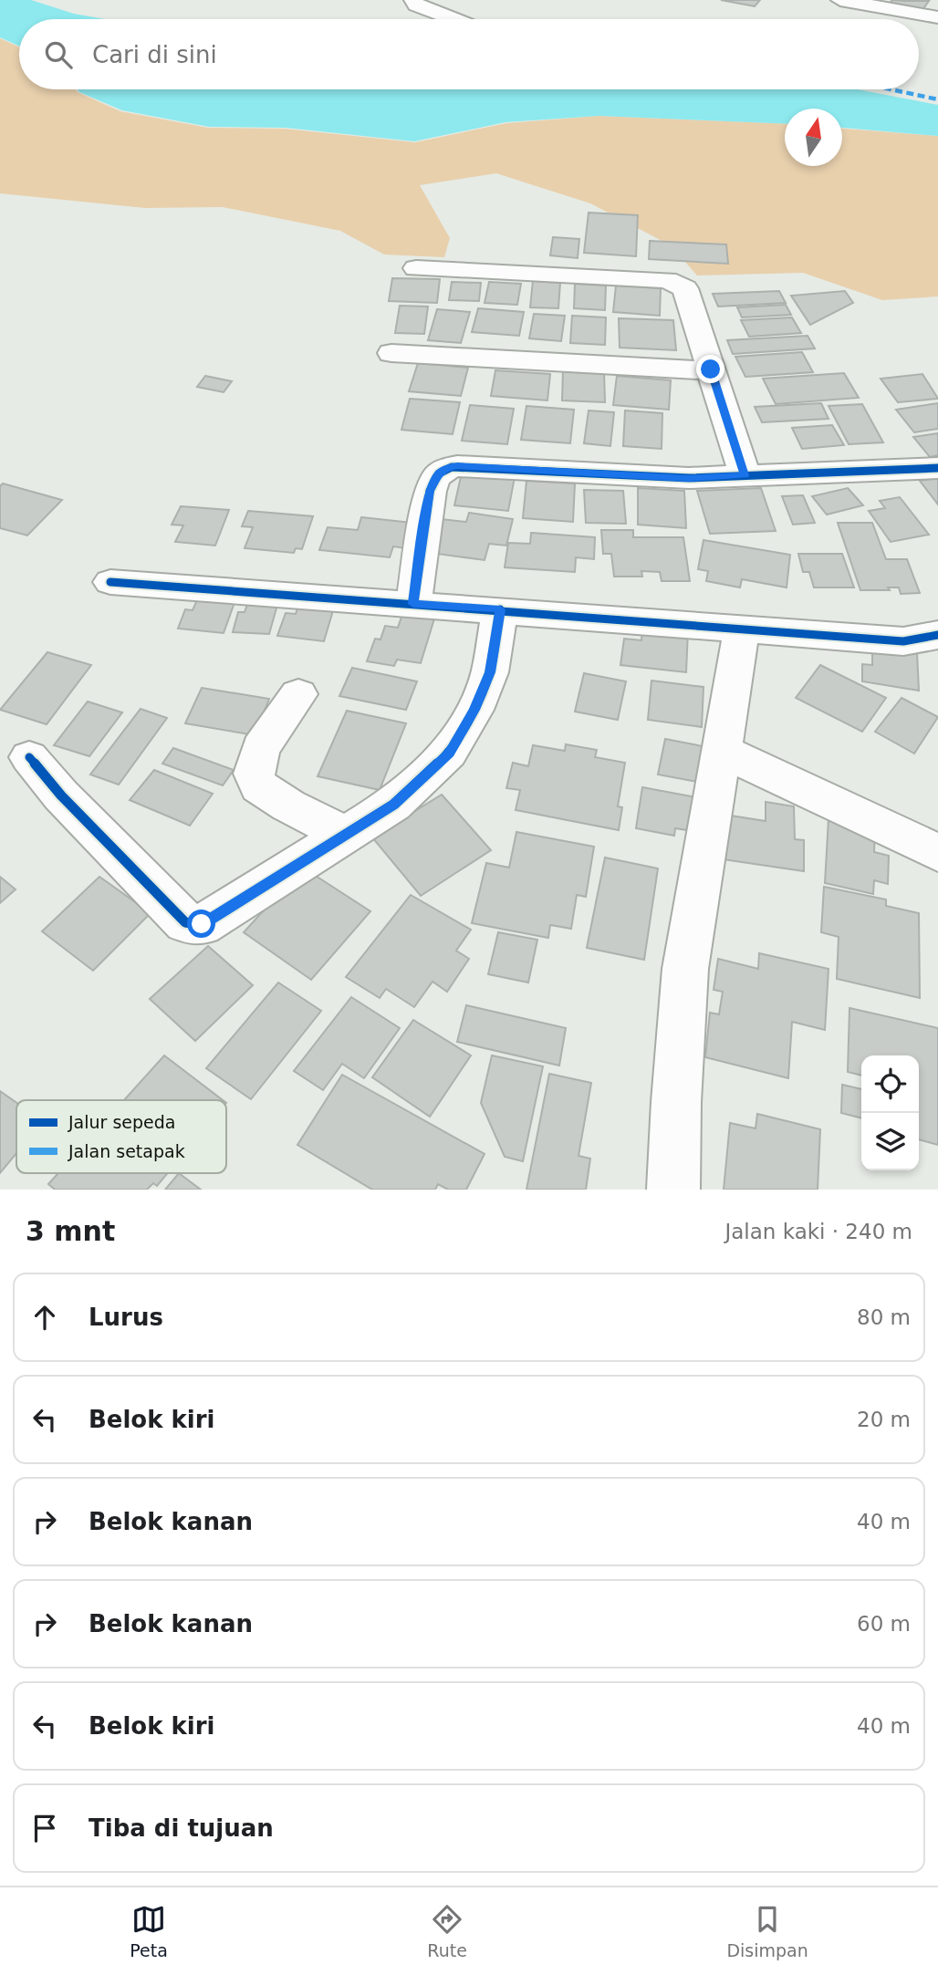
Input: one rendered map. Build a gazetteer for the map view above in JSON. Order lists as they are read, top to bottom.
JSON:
{
  "legend": ["Jalur sepeda", "Jalan setapak"],
  "north": "top",
  "page": {
    "search": "Cari di sini",
    "heading": ["3 mnt", "Jalan kaki · 240 m"],
    "list": [
      ["Lurus", "80 m"],
      ["Belok kiri", "20 m"],
      ["Belok kanan", "40 m"],
      ["Belok kanan", "60 m"],
      ["Belok kiri", "40 m"],
      "Tiba di tujuan"
    ],
    "nav": ["Peta", "Rute", "Disimpan"]
  }
}
